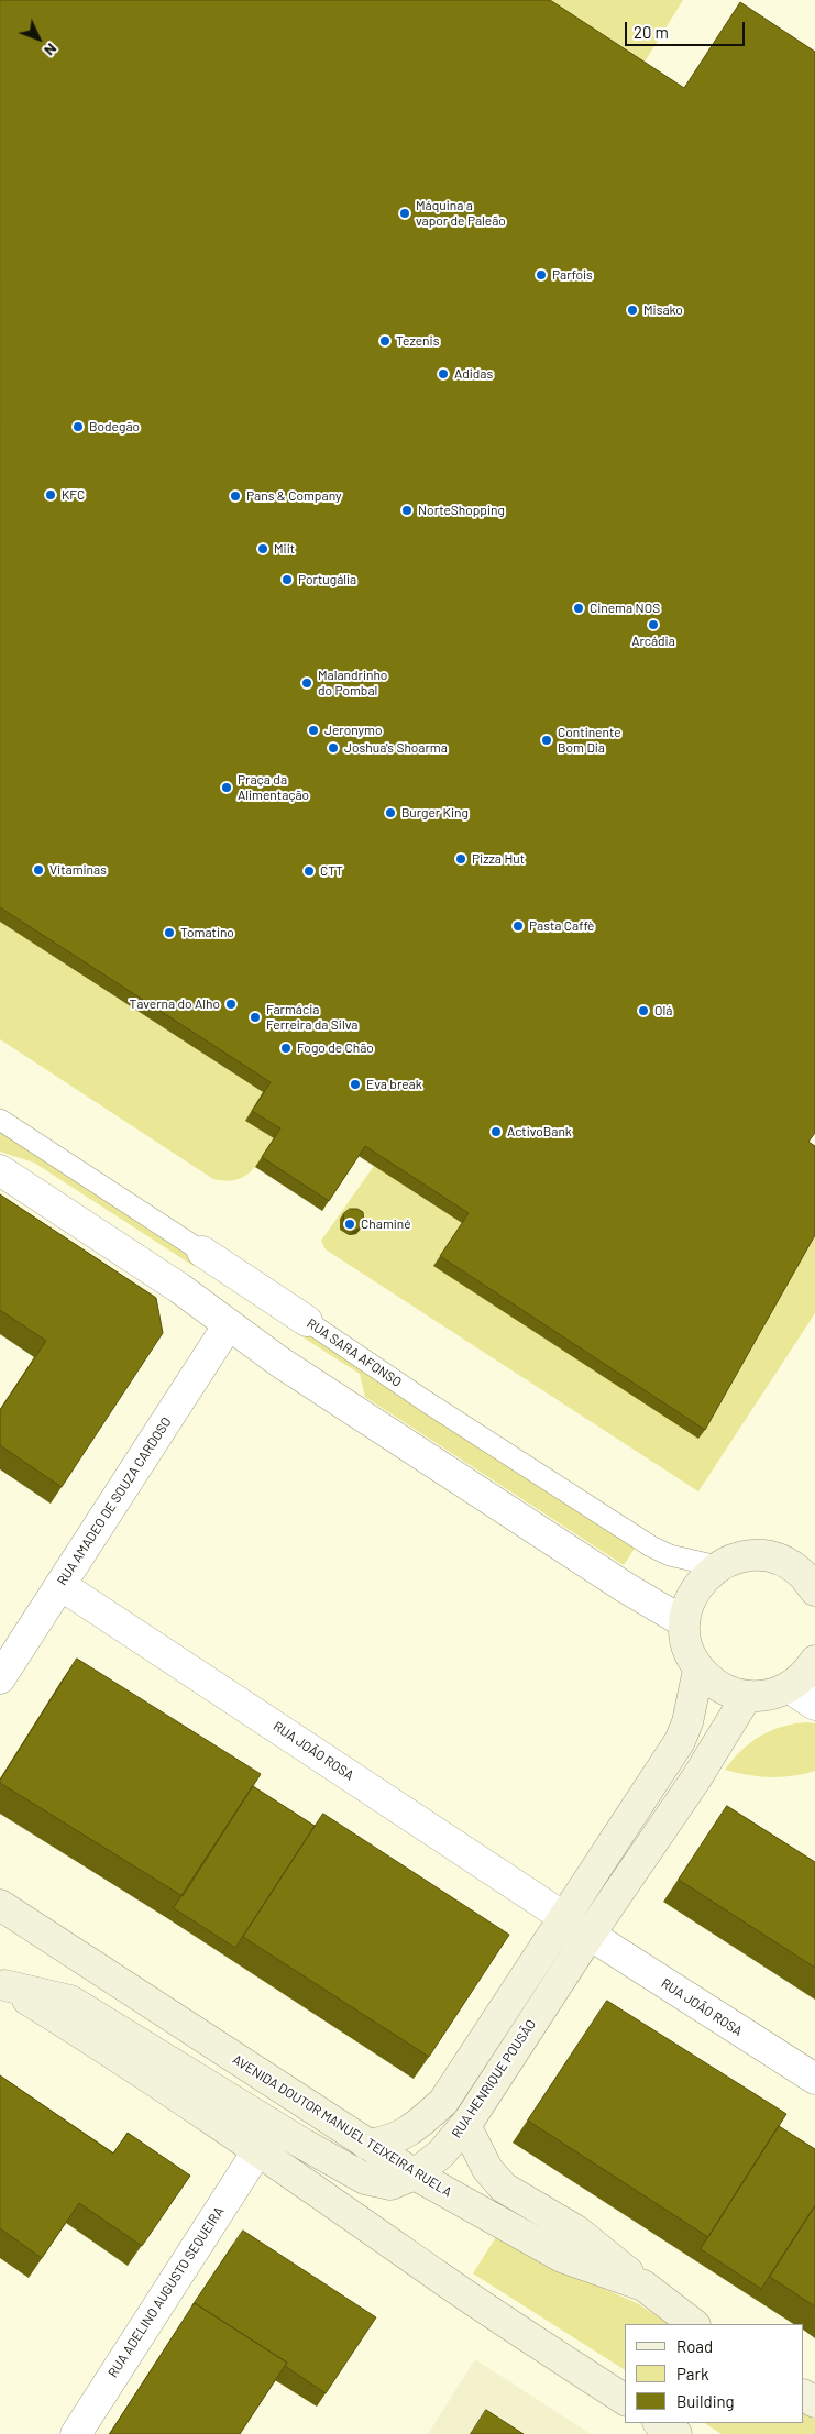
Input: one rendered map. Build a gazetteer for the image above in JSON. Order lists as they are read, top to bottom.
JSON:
{
  "streets": {
    "street": [
      "RUA SARA AFONSO",
      "RUA AMADEO DE SOUZA CARDOSO",
      "RUA JOÃO ROSA",
      "RUA HENRIQUE POUSÃO",
      "AVENIDA DOUTOR MANUEL TEIXEIRA RUELA",
      "RUA ADELINO AUGUSTO SEQUEIRA"
    ]
  },
  "crossings": [
    ["RUA AMADEO DE SOUZA CARDOSO", "RUA JOÃO ROSA"],
    ["RUA JOÃO ROSA", "RUA HENRIQUE POUSÃO"],
    ["RUA HENRIQUE POUSÃO", "AVENIDA DOUTOR MANUEL TEIXEIRA RUELA"]
  ],
  "places": [
    "Máquina a vapor de Paleão",
    "Parfois",
    "Misako",
    "Tezenis",
    "Adidas",
    "Bodegão",
    "KFC",
    "Pans & Company",
    "NorteShopping",
    "Miit",
    "Portugália",
    "Cinema NOS",
    "Arcádia",
    "Malandrinho do Pombal",
    "Jeronymo",
    "Continente Bom Dia",
    "Joshua's Shoarma",
    "Praça da Alimentação",
    "Burger King",
    "Pizza Hut",
    "Vitaminas",
    "CTT",
    "Pasta Caffè",
    "Tomatino",
    "Taverna do Alho",
    "Olá",
    "Farmácia Ferreira da Silva",
    "Fogo de Chão",
    "Eva break",
    "ActivoBank",
    "Chaminé"
  ],
  "legend": ["Road", "Park", "Building"],
  "scale_bar": "20 m",
  "north": "bottom right"
}
